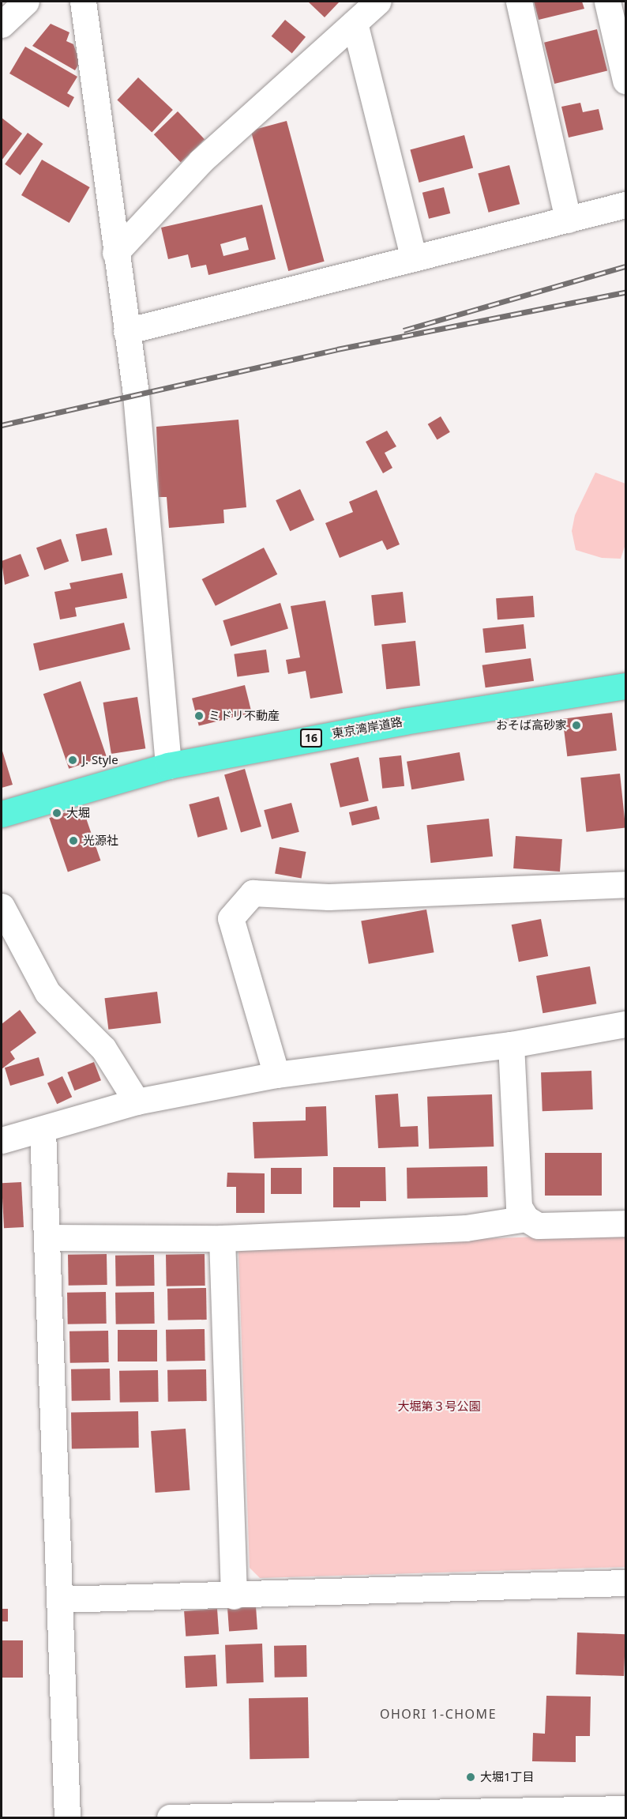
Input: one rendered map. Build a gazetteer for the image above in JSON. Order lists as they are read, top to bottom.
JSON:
{
  "streets": {
    "highway": ["東京湾岸道路", "16"]
  },
  "districts": ["OHORI 1-CHOME"],
  "parks": ["大堀第３号公園"],
  "places": [
    "ミドリ不動産",
    "おそば高砂家",
    "J. Style",
    "大堀",
    "光源社",
    "大堀1丁目"
  ]
}
